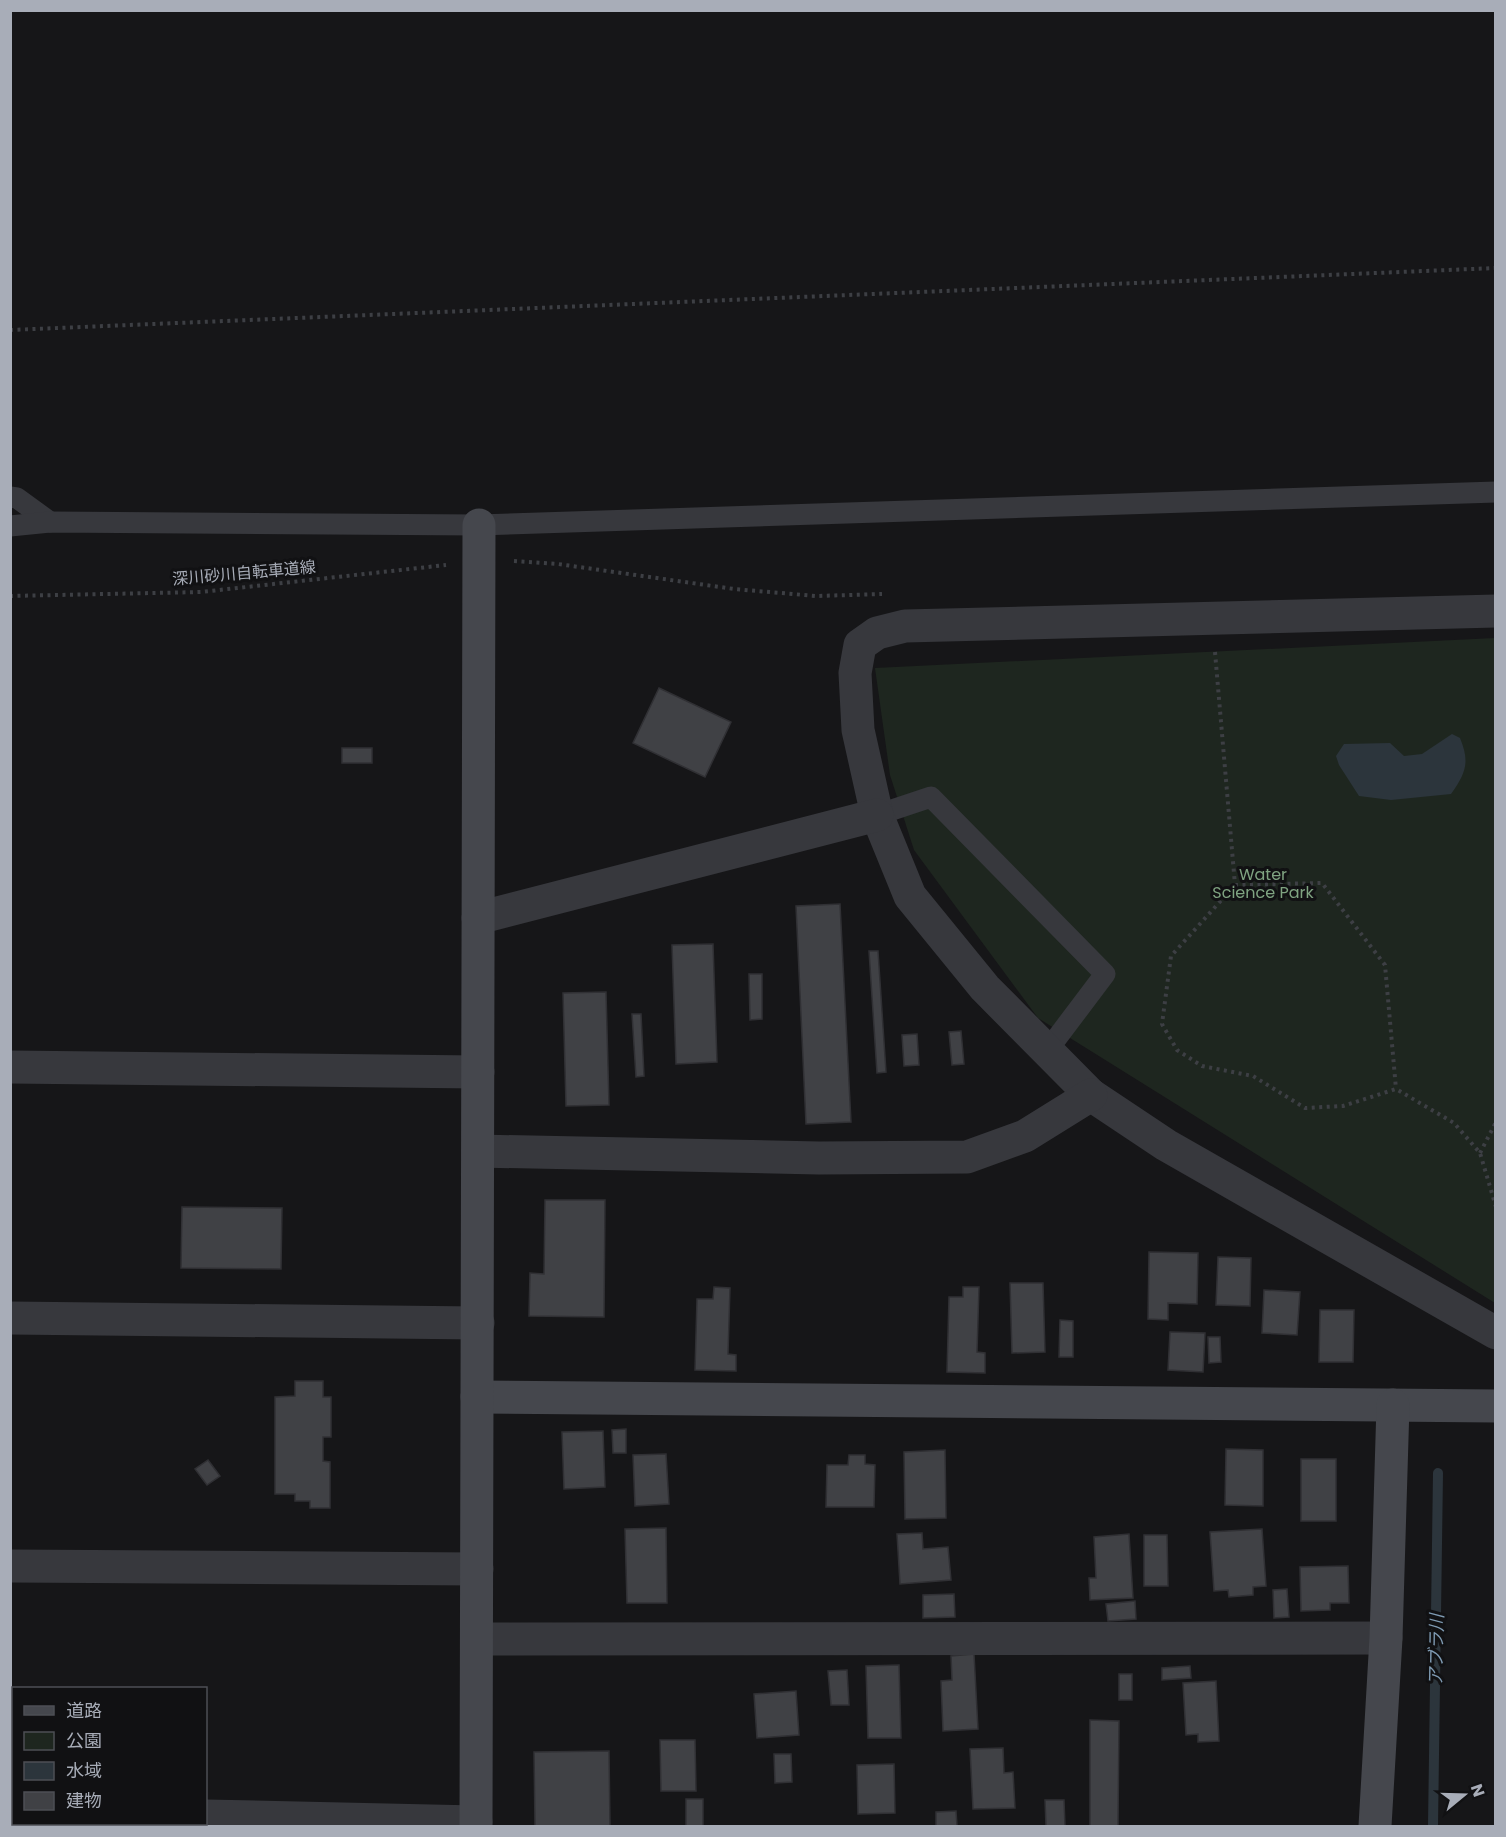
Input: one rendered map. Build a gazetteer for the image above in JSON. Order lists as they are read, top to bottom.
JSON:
{
  "streets": {
    "path": ["深川砂川自転車道線"]
  },
  "water": ["アブラ川"],
  "parks": ["Water Science Park"],
  "legend": [
    "道路",
    "公園",
    "水域",
    "建物"
  ],
  "north": "right"
}
